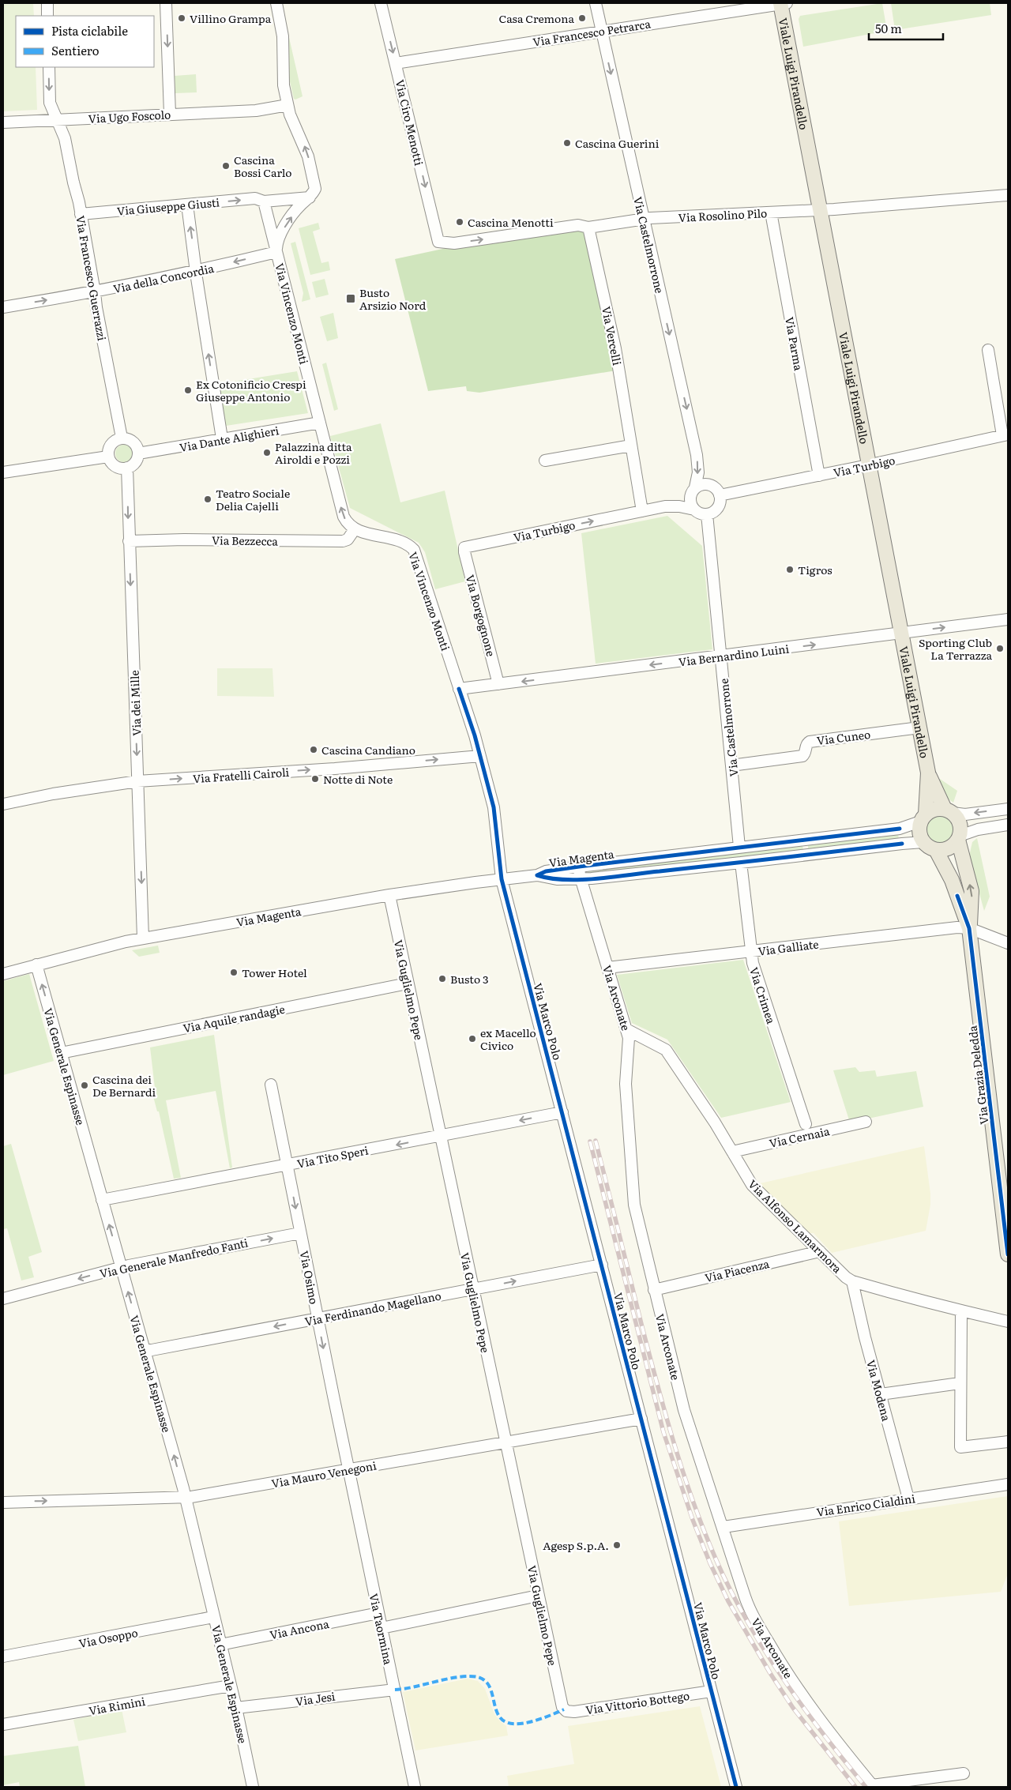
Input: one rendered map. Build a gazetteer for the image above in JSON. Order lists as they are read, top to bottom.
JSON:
{
  "streets": {
    "main road": ["Viale Luigi Pirandello", "Via Grazia Deledda"],
    "street": [
      "Via Francesco Petrarca",
      "Via Ugo Foscolo",
      "Via Ciro Menotti",
      "Via Giuseppe Giusti",
      "Via Rosolino Pilo",
      "Via Castelmorrone",
      "Via Francesco Guerrazzi",
      "Via della Concordia",
      "Via Vincenzo Monti",
      "Via Vercelli",
      "Via Parma",
      "Via Dante Alighieri",
      "Via Turbigo",
      "Via Bezzecca",
      "Via Borgognone",
      "Via Bernardino Luini",
      "Via dei Mille",
      "Via Cuneo",
      "Via Fratelli Cairoli",
      "Via Magenta",
      "Via Galliate",
      "Via Guglielmo Pepe",
      "Via Crimea",
      "Via Arconate",
      "Via Aquile randagie",
      "Via Marco Polo",
      "Via Generale Espinasse",
      "Via Cernaia",
      "Via Tito Speri",
      "Via Alfonso Lamarmora",
      "Via Generale Manfredo Fanti",
      "Via Piacenza",
      "Via Osimo",
      "Via Ferdinando Magellano",
      "Via Modena",
      "Via Mauro Venegoni",
      "Via Enrico Cialdini",
      "Via Ancona",
      "Via Taormina",
      "Via Osoppo",
      "Via Jesi",
      "Via Vittorio Bottego",
      "Via Rimini"
    ]
  },
  "crossings": [
    ["Via Francesco Petrarca", "Viale Luigi Pirandello"],
    ["Via Francesco Petrarca", "Via Ciro Menotti"],
    ["Via Francesco Petrarca", "Via Castelmorrone"],
    ["Viale Luigi Pirandello", "Via Rosolino Pilo"],
    ["Viale Luigi Pirandello", "Via Turbigo"],
    ["Viale Luigi Pirandello", "Via Bernardino Luini"],
    ["Viale Luigi Pirandello", "Via Cuneo"],
    ["Viale Luigi Pirandello", "Via Magenta"],
    ["Viale Luigi Pirandello", "Via Grazia Deledda"],
    ["Via Ugo Foscolo", "Via Francesco Guerrazzi"],
    ["Via Ciro Menotti", "Via Rosolino Pilo"],
    ["Via Giuseppe Giusti", "Via Francesco Guerrazzi"],
    ["Via Giuseppe Giusti", "Via Vincenzo Monti"],
    ["Via Rosolino Pilo", "Via Castelmorrone"],
    ["Via Rosolino Pilo", "Via Vercelli"],
    ["Via Rosolino Pilo", "Via Parma"],
    ["Via Castelmorrone", "Via Turbigo"],
    ["Via Castelmorrone", "Via Bernardino Luini"],
    ["Via Castelmorrone", "Via Cuneo"],
    ["Via Castelmorrone", "Via Magenta"],
    ["Via Francesco Guerrazzi", "Via della Concordia"],
    ["Via Francesco Guerrazzi", "Via Dante Alighieri"],
    ["Via Francesco Guerrazzi", "Via dei Mille"],
    ["Via della Concordia", "Via Vincenzo Monti"],
    ["Via Vincenzo Monti", "Via Dante Alighieri"],
    ["Via Vincenzo Monti", "Via Bezzecca"],
    ["Via Vincenzo Monti", "Via Bernardino Luini"],
    ["Via Vincenzo Monti", "Via Fratelli Cairoli"],
    ["Via Vincenzo Monti", "Via Magenta"],
    ["Via Vincenzo Monti", "Via Marco Polo"],
    ["Via Vercelli", "Via Turbigo"],
    ["Via Parma", "Via Turbigo"],
    ["Via Dante Alighieri", "Via dei Mille"],
    ["Via Turbigo", "Via Borgognone"],
    ["Via Bezzecca", "Via dei Mille"],
    ["Via Borgognone", "Via Bernardino Luini"],
    ["Via dei Mille", "Via Fratelli Cairoli"],
    ["Via dei Mille", "Via Magenta"],
    ["Via Magenta", "Via Guglielmo Pepe"],
    ["Via Magenta", "Via Crimea"],
    ["Via Magenta", "Via Arconate"],
    ["Via Magenta", "Via Marco Polo"],
    ["Via Magenta", "Via Generale Espinasse"],
    ["Via Magenta", "Via Grazia Deledda"],
    ["Via Galliate", "Via Crimea"],
    ["Via Galliate", "Via Arconate"],
    ["Via Galliate", "Via Grazia Deledda"],
    ["Via Guglielmo Pepe", "Via Aquile randagie"],
    ["Via Guglielmo Pepe", "Via Tito Speri"],
    ["Via Guglielmo Pepe", "Via Ferdinando Magellano"],
    ["Via Guglielmo Pepe", "Via Mauro Venegoni"],
    ["Via Guglielmo Pepe", "Via Vittorio Bottego"],
    ["Via Arconate", "Via Alfonso Lamarmora"],
    ["Via Arconate", "Via Piacenza"],
    ["Via Arconate", "Via Enrico Cialdini"],
    ["Via Aquile randagie", "Via Generale Espinasse"],
    ["Via Marco Polo", "Via Tito Speri"],
    ["Via Marco Polo", "Via Ferdinando Magellano"],
    ["Via Marco Polo", "Via Mauro Venegoni"],
    ["Via Marco Polo", "Via Vittorio Bottego"],
    ["Via Generale Espinasse", "Via Tito Speri"],
    ["Via Generale Espinasse", "Via Generale Manfredo Fanti"],
    ["Via Generale Espinasse", "Via Ferdinando Magellano"],
    ["Via Generale Espinasse", "Via Mauro Venegoni"],
    ["Via Generale Espinasse", "Via Ancona"],
    ["Via Generale Espinasse", "Via Osoppo"],
    ["Via Generale Espinasse", "Via Jesi"],
    ["Via Generale Espinasse", "Via Rimini"],
    ["Via Cernaia", "Via Alfonso Lamarmora"],
    ["Via Tito Speri", "Via Osimo"],
    ["Via Alfonso Lamarmora", "Via Piacenza"],
    ["Via Alfonso Lamarmora", "Via Modena"],
    ["Via Generale Manfredo Fanti", "Via Osimo"],
    ["Via Osimo", "Via Ferdinando Magellano"],
    ["Via Osimo", "Via Mauro Venegoni"],
    ["Via Osimo", "Via Taormina"],
    ["Via Modena", "Via Enrico Cialdini"],
    ["Via Mauro Venegoni", "Via Taormina"],
    ["Via Ancona", "Via Taormina"],
    ["Via Taormina", "Via Jesi"]
  ],
  "one_way": [
    "Via Ciro Menotti",
    "Via Castelmorrone",
    "Via dei Mille",
    "Via Fratelli Cairoli",
    "Via Generale Espinasse",
    "Via Tito Speri",
    "Via Osimo"
  ],
  "places": {
    "other": [
      "Villino Grampa",
      "Casa Cremona",
      "Cascina Guerini",
      "Cascina Bossi Carlo",
      "Cascina Menotti",
      "Ex Cotonificio Crespi Giuseppe Antonio",
      "Palazzina ditta Airoldi e Pozzi",
      "Teatro Sociale Delia Cajelli",
      "Tigros",
      "Sporting Club La Terrazza",
      "Cascina Candiano",
      "Notte di Note",
      "Tower Hotel",
      "Busto 3",
      "ex Macello Civico",
      "Cascina dei De Bernardi",
      "Agesp S.p.A."
    ],
    "transit": ["Busto Arsizio Nord"]
  },
  "legend": ["Pista ciclabile", "Sentiero"],
  "scale_bar": "50 m"
}
